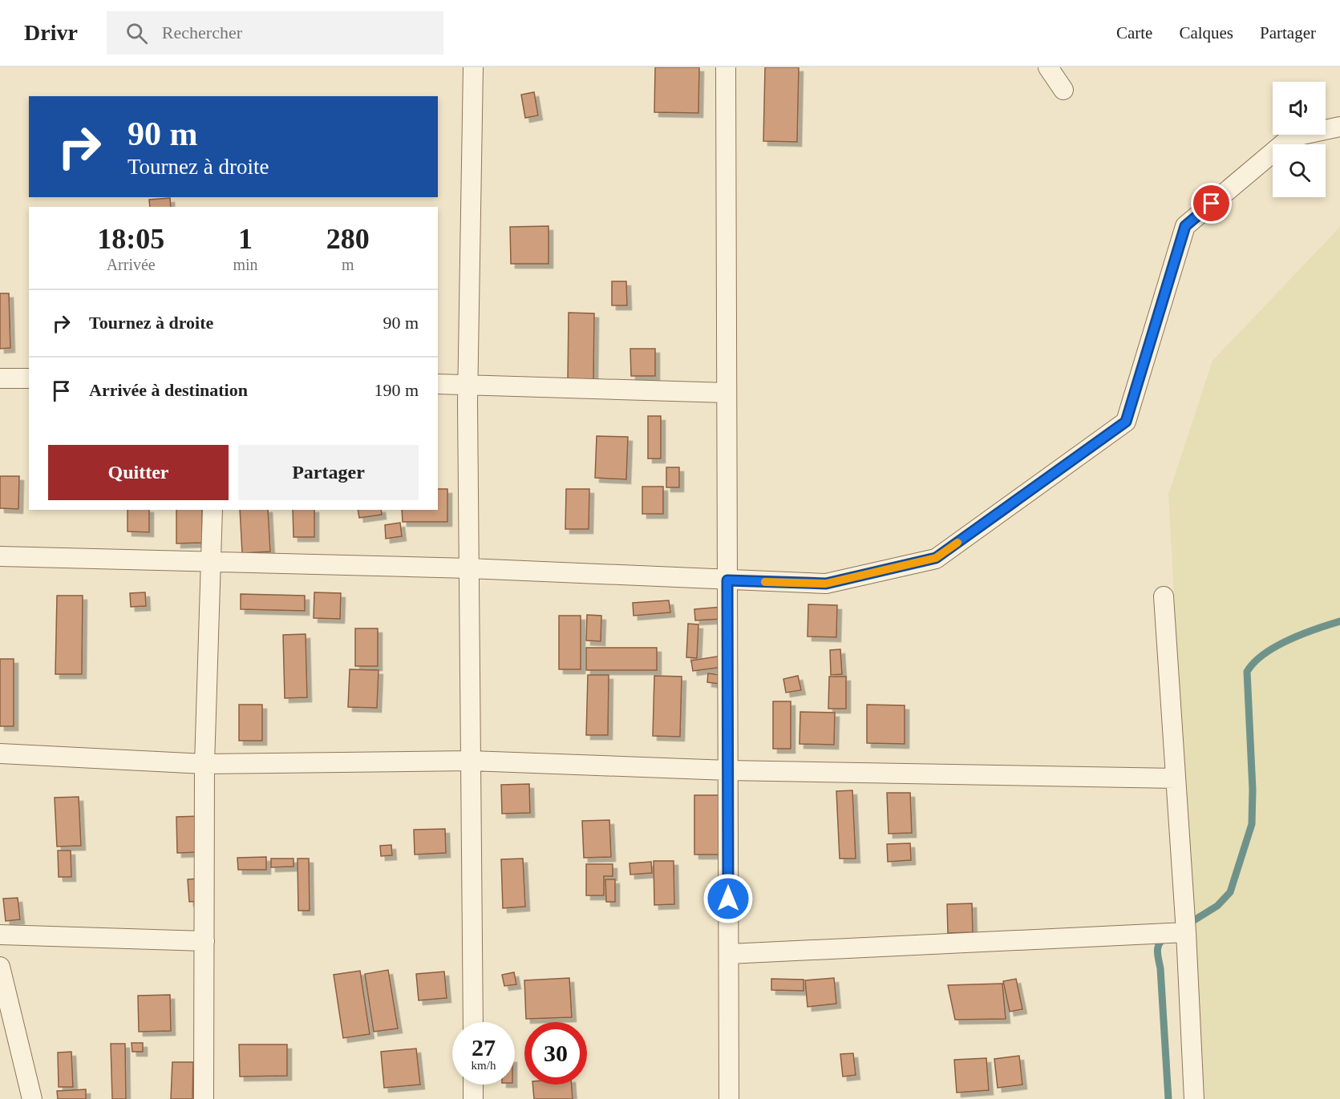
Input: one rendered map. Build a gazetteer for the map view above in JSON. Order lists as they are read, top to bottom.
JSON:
{
  "page": {
    "header": "Drivr",
    "search": "Rechercher",
    "nav": ["Carte", "Calques", "Partager"],
    "turn": ["90 m", "Tournez à droite"],
    "eta": [
      "18:05",
      "Arrivée",
      "1",
      "min",
      "280",
      "m"
    ],
    "list": [
      {
        "name": "Tournez à droite",
        "value": "90 m"
      },
      {
        "name": "Arrivée à destination",
        "value": "190 m"
      }
    ],
    "buttons": ["Quitter", "Partager"],
    "speed": "27 km/h",
    "limit": "30"
  }
}
